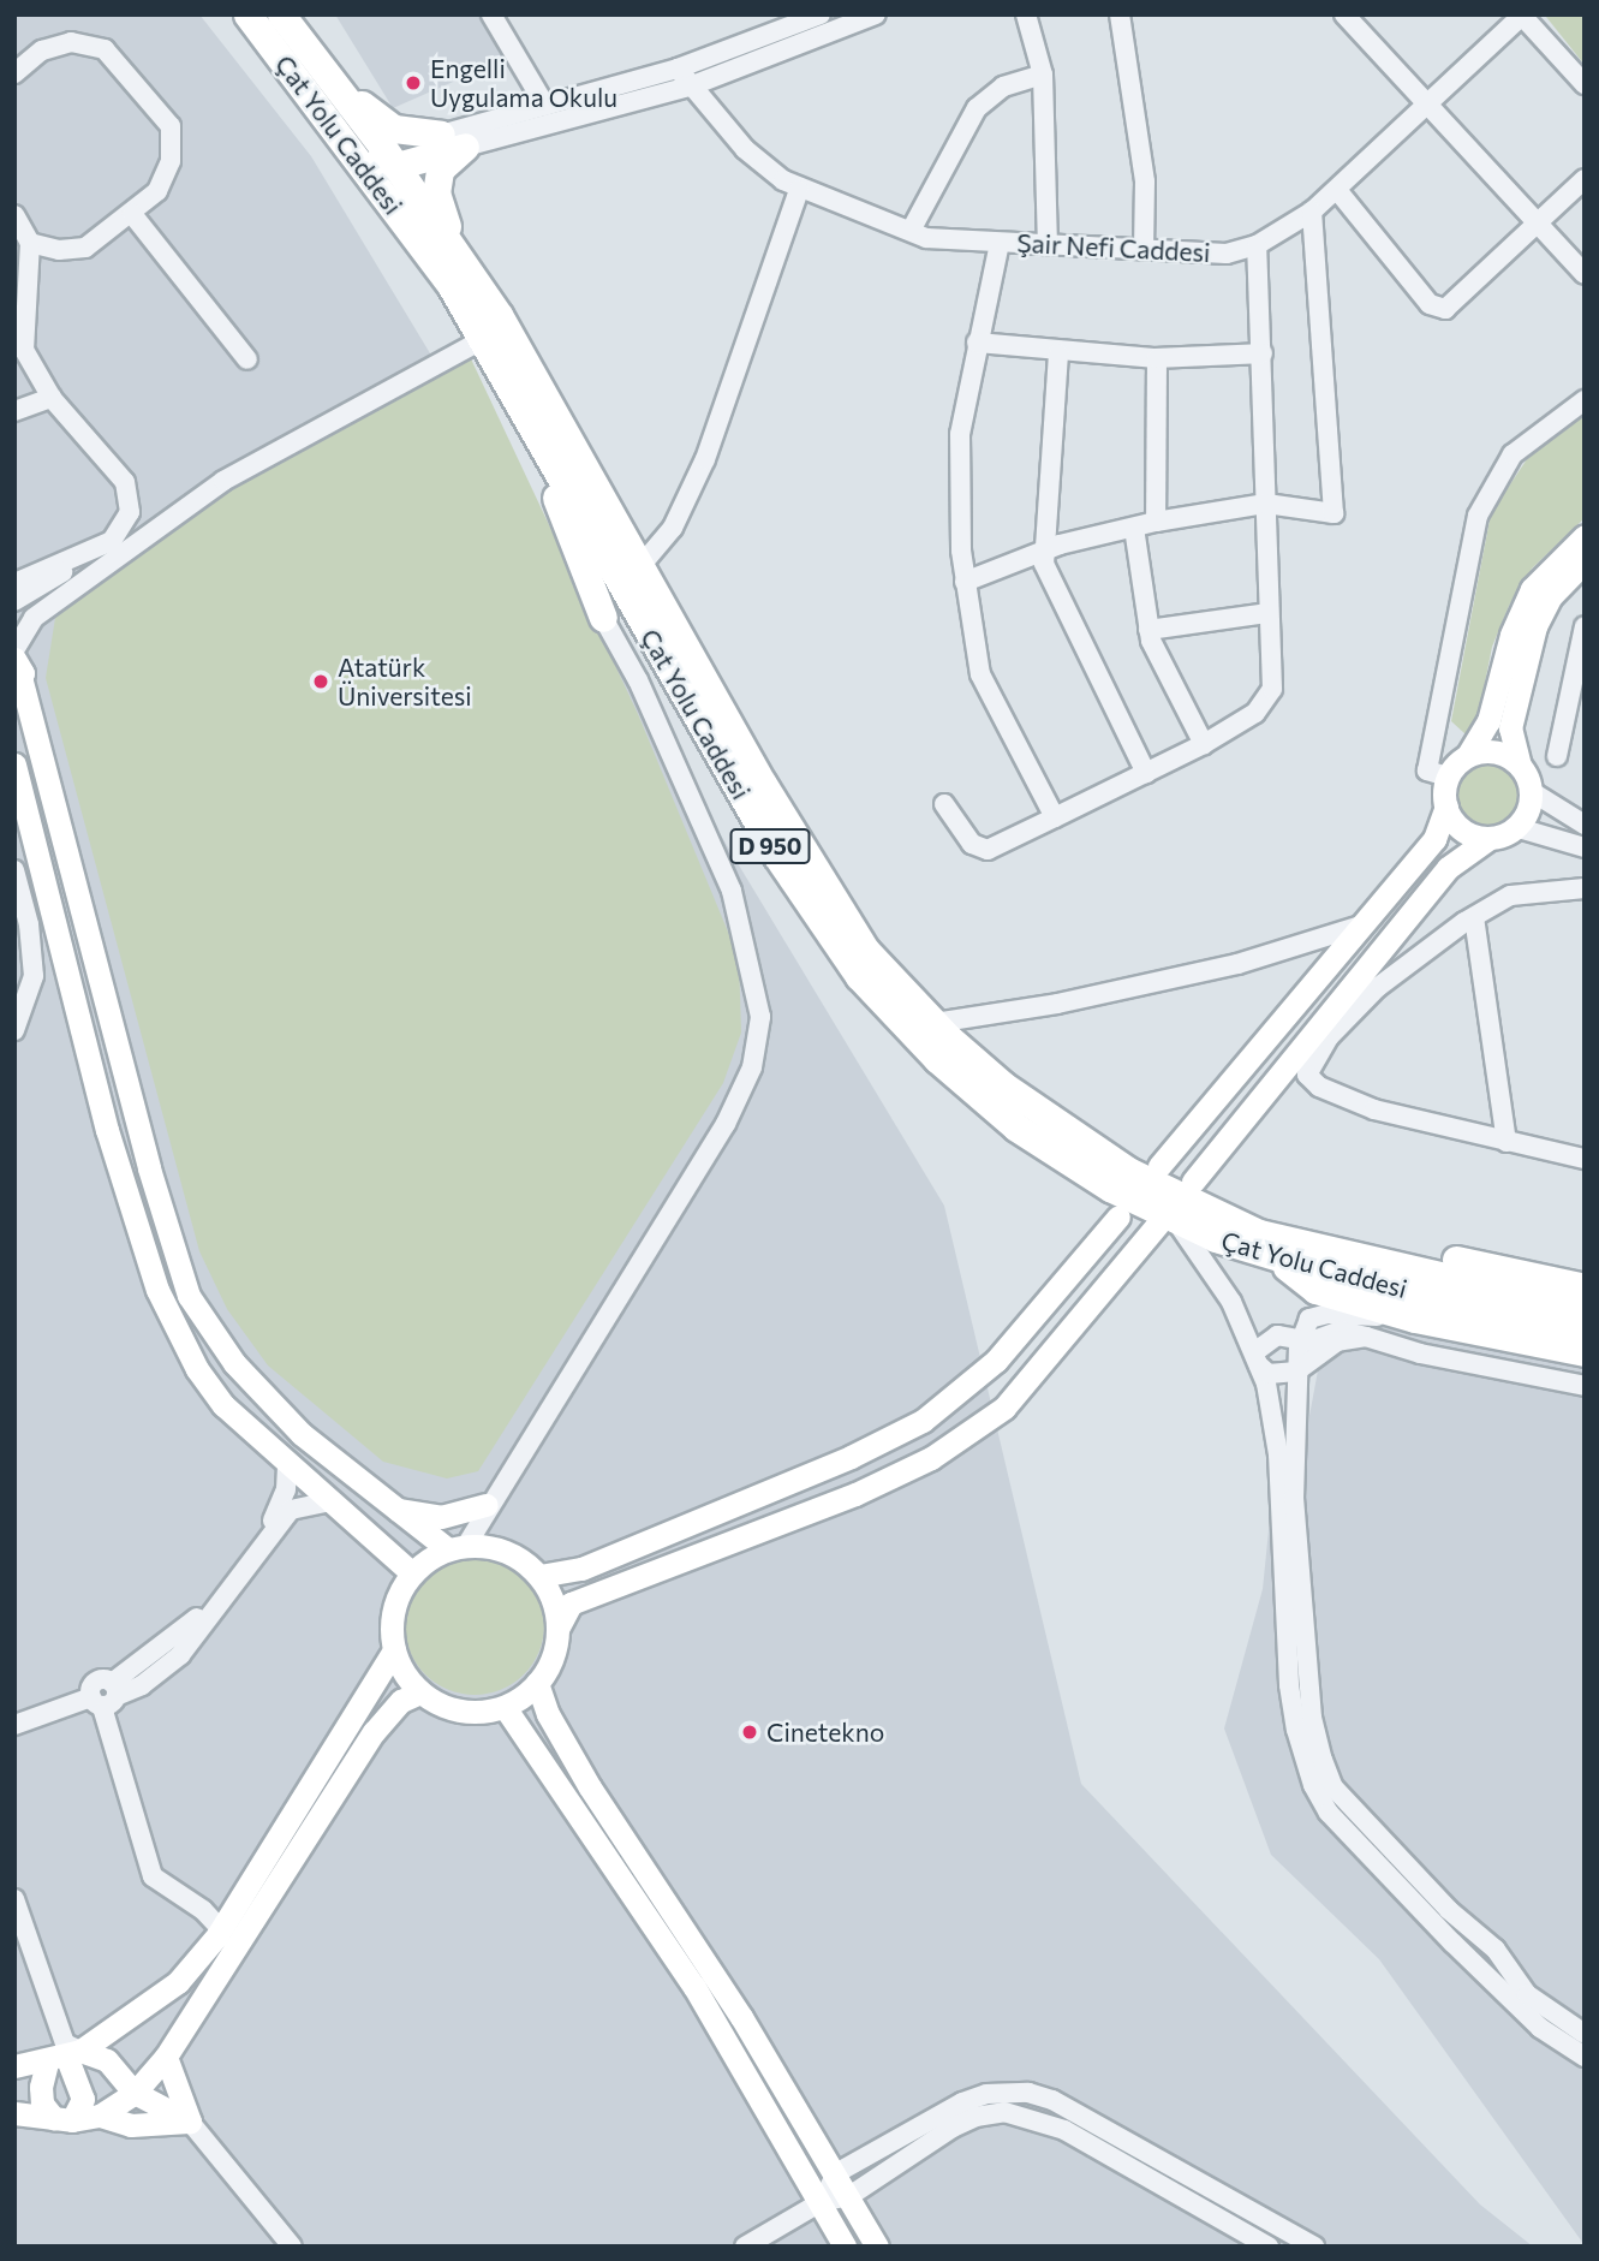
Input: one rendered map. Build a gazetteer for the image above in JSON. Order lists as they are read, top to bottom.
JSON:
{
  "streets": {
    "highway": ["Çat Yolu Caddesi", "D 950"],
    "street": ["Şair Nefi Caddesi"]
  },
  "places": ["Engelli Uygulama Okulu", "Atatürk Üniversitesi", "Cinetekno"]
}
